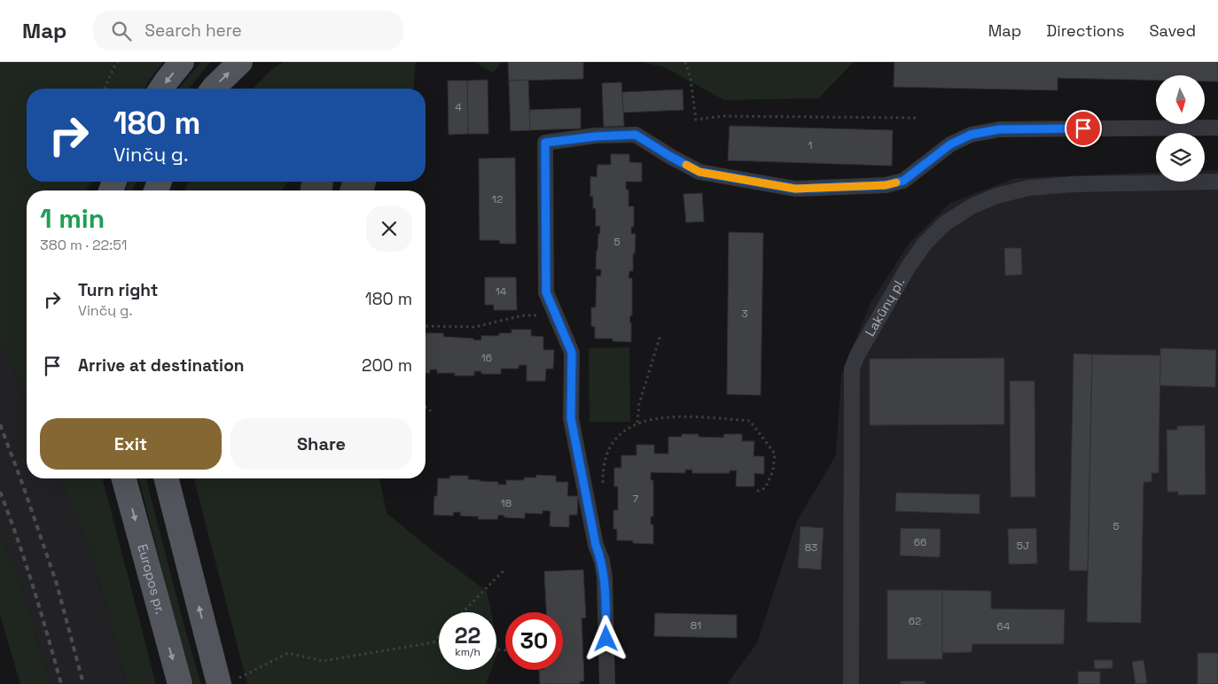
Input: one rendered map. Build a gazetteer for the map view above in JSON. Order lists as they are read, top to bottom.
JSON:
{
  "streets": {
    "main road": ["Europos pr."],
    "street": ["Lakūnų pl."]
  },
  "house_numbers": [
    "4",
    "1",
    "12",
    "5",
    "14",
    "3",
    "16",
    "7",
    "18",
    "5",
    "66",
    "5J",
    "83",
    "62",
    "81",
    "64"
  ],
  "north": "bottom",
  "page": {
    "header": "Map",
    "search": "Search here",
    "nav": ["Map", "Directions", "Saved"],
    "turn": ["180 m", "Vinčų g."],
    "heading": ["1 min", "380 m · 22:51"],
    "list": [
      {
        "name": "Turn right",
        "note": "Vinčų g.",
        "value": "180 m"
      },
      {
        "name": "Arrive at destination",
        "value": "200 m"
      }
    ],
    "buttons": ["Exit", "Share"],
    "speed": "22 km/h",
    "limit": "30"
  }
}
